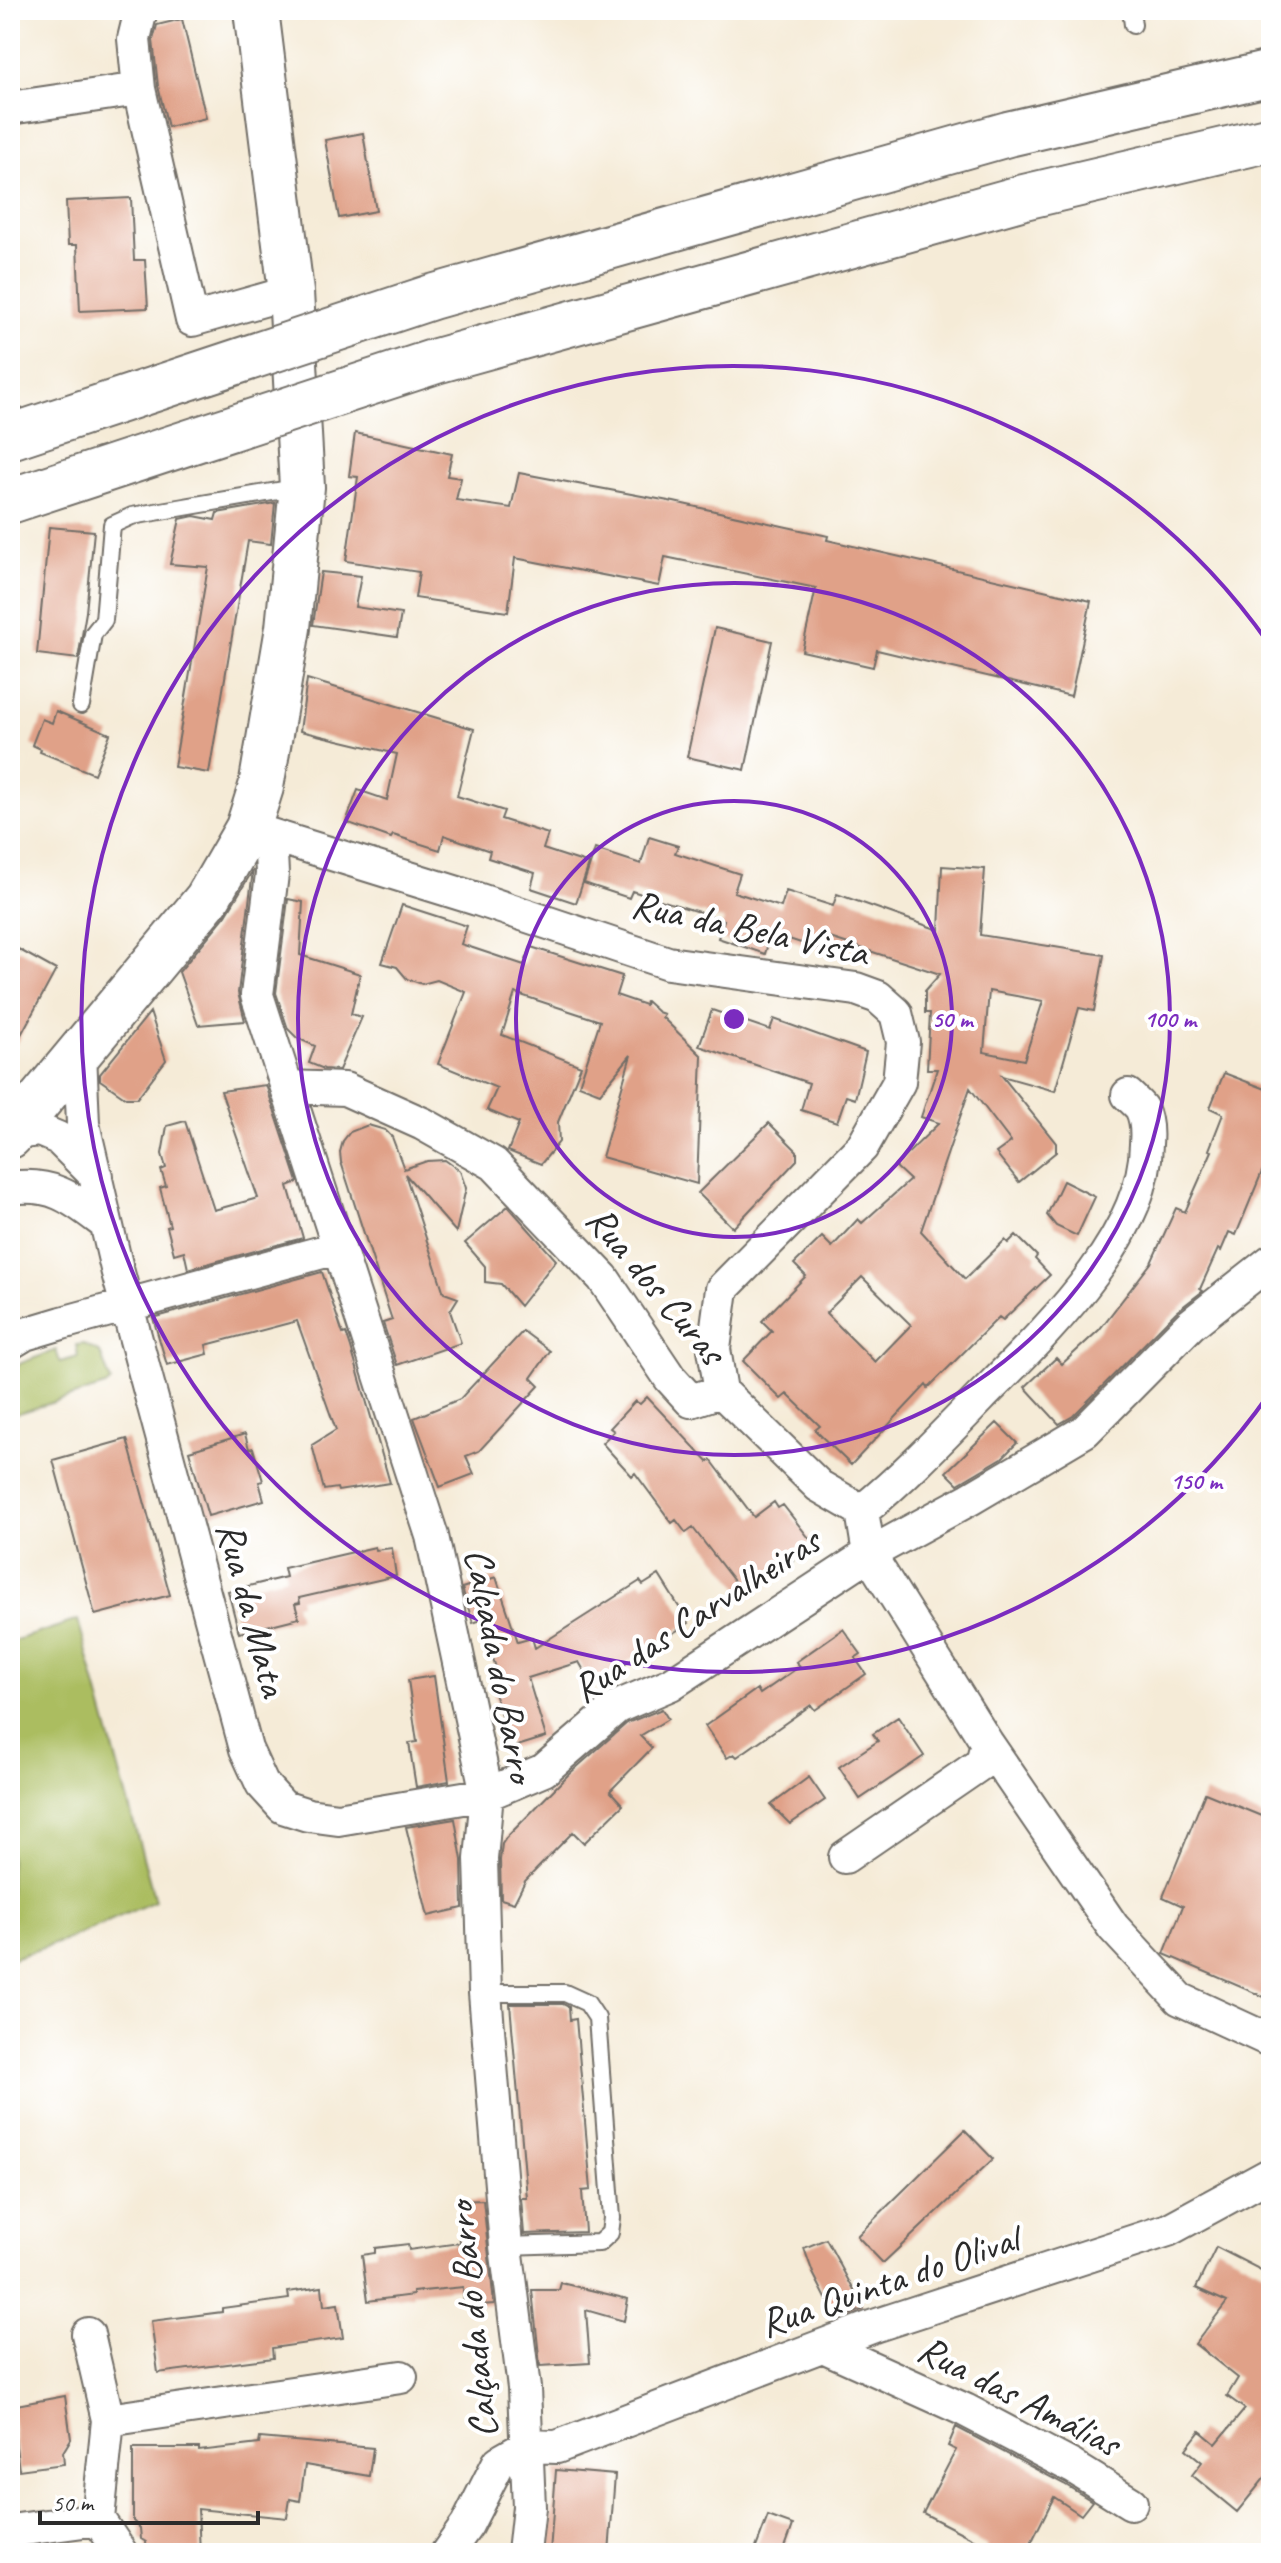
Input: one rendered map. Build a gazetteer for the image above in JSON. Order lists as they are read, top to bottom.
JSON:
{
  "streets": {
    "street": [
      "Rua da Bela Vista",
      "Rua dos Curas",
      "Rua da Mata",
      "Rua das Carvalheiras",
      "Calçada do Barro",
      "Rua Quinta do Olival",
      "Rua das Amálias"
    ]
  },
  "crossings": [
    ["Rua da Bela Vista", "Rua dos Curas"],
    ["Rua da Bela Vista", "Calçada do Barro"],
    ["Rua dos Curas", "Rua das Carvalheiras"],
    ["Rua dos Curas", "Calçada do Barro"],
    ["Rua da Mata", "Rua das Carvalheiras"],
    ["Rua da Mata", "Calçada do Barro"],
    ["Rua das Carvalheiras", "Calçada do Barro"],
    ["Calçada do Barro", "Rua Quinta do Olival"],
    ["Rua Quinta do Olival", "Rua das Amálias"]
  ],
  "scale_bar": "50 m",
  "rings": ["50 m", "100 m", "150 m"]
}
